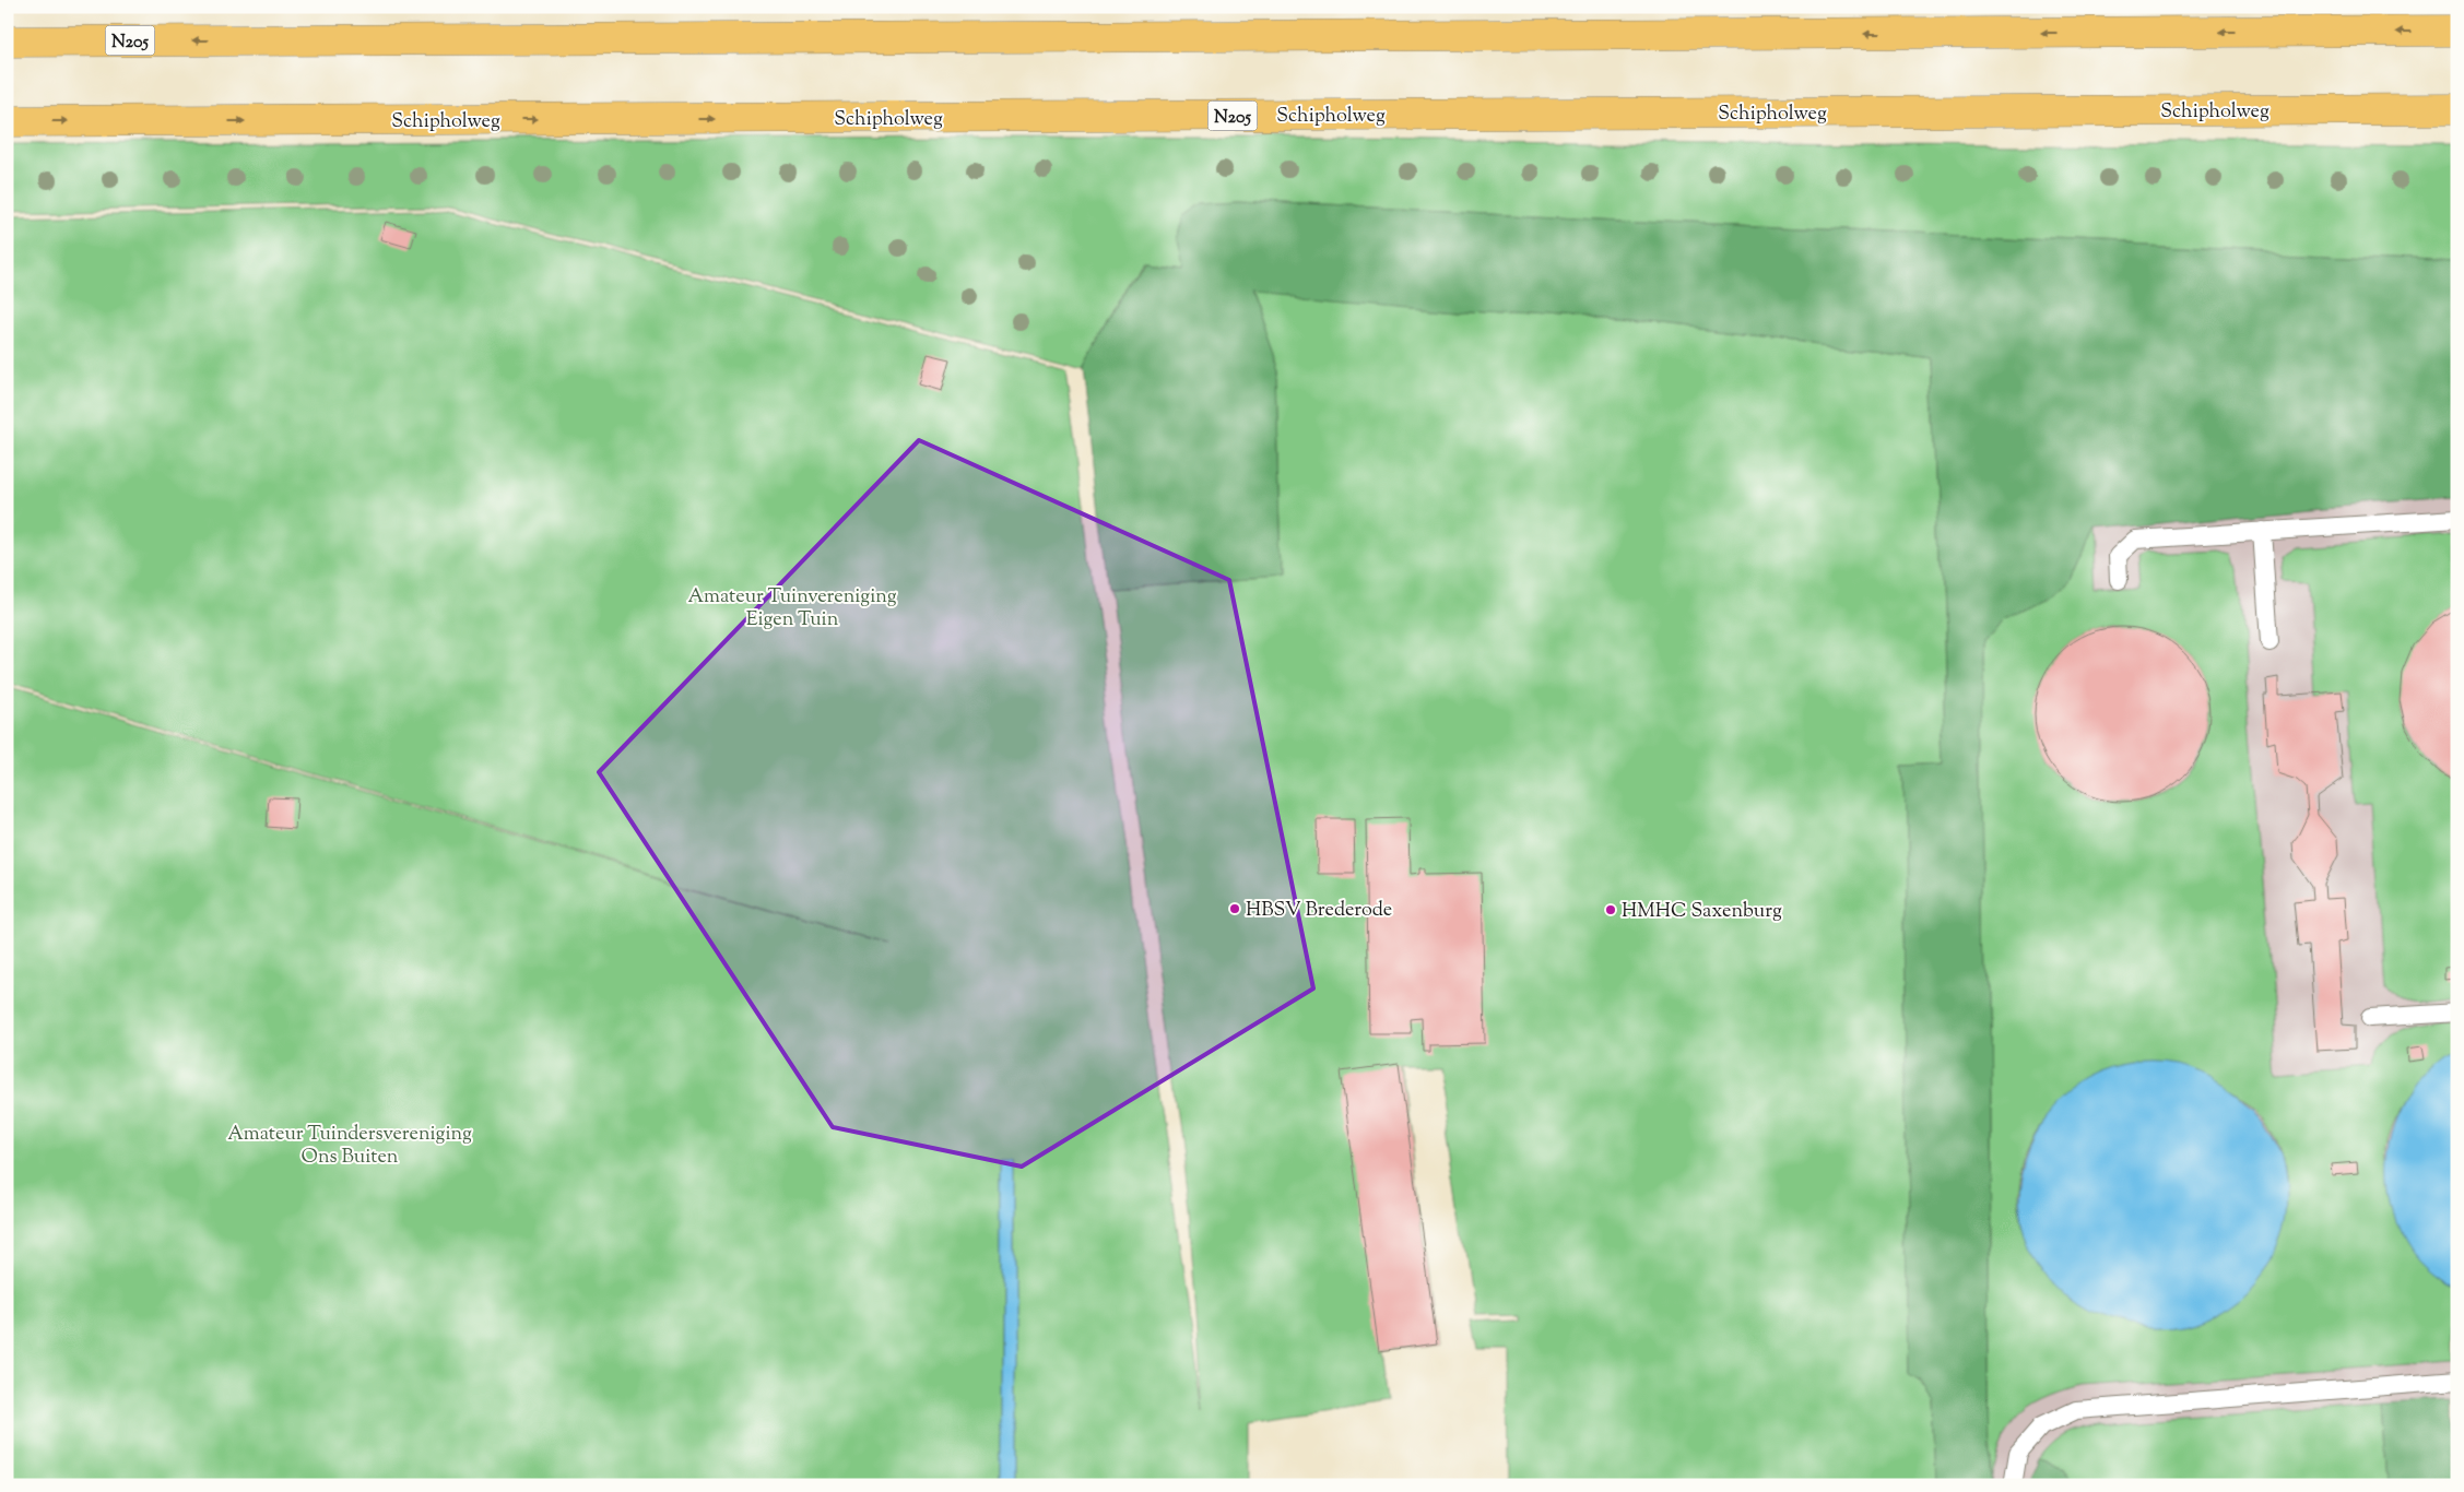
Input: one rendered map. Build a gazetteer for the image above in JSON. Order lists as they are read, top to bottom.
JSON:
{
  "streets": {
    "highway": ["N205", "Schipholweg"]
  },
  "parks": ["Amateur Tuinvereniging Eigen Tuin", "Amateur Tuindersvereniging Ons Buiten"],
  "places": ["HBSV Brederode", "HMHC Saxenburg"]
}
